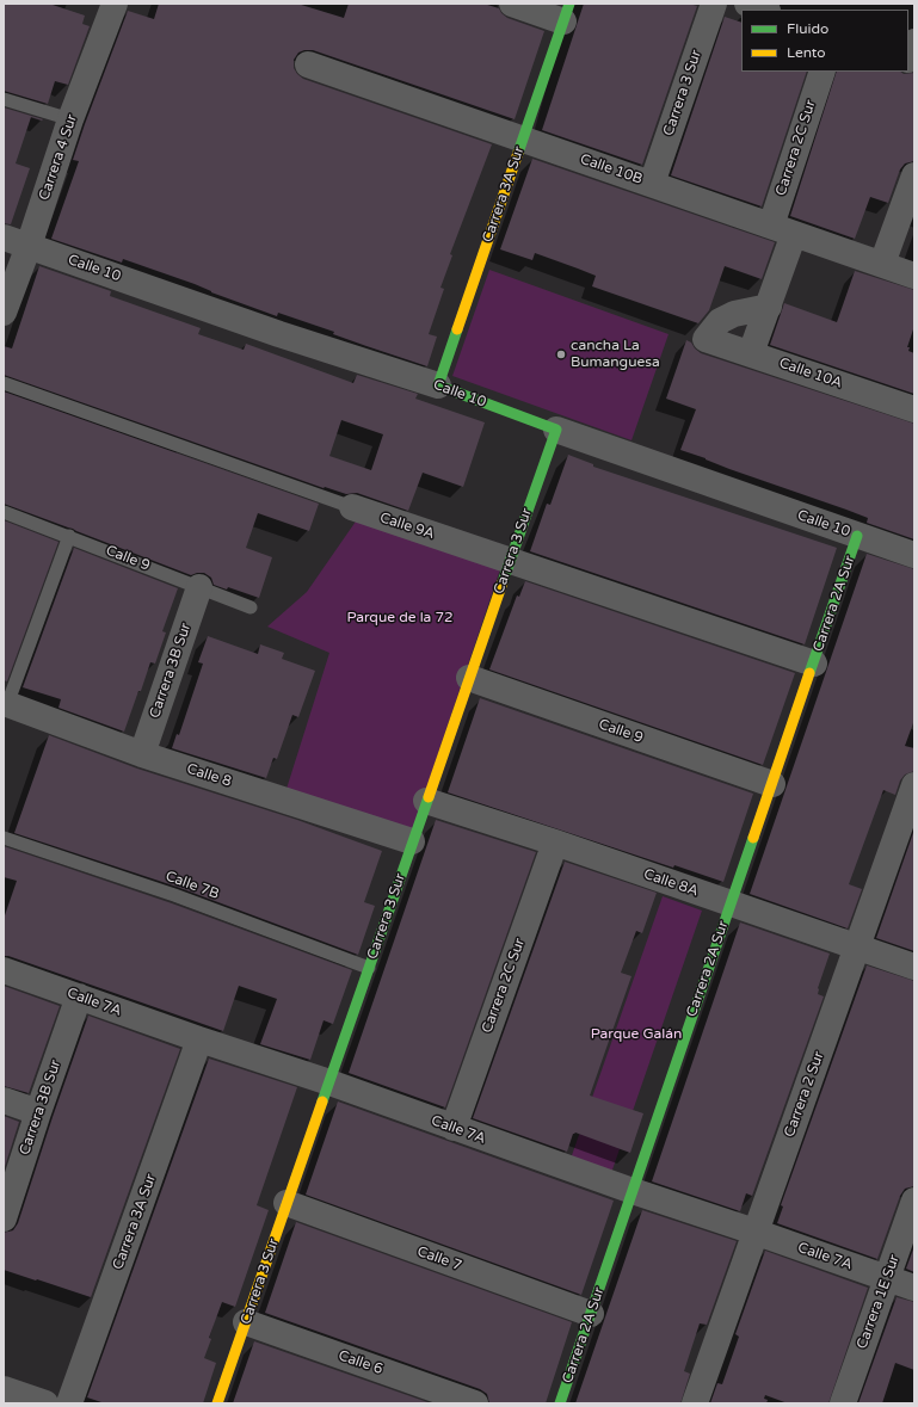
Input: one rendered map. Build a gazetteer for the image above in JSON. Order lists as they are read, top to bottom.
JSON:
{
  "streets": {
    "street": [
      "Carrera 3 Sur",
      "Carrera 2C Sur",
      "Carrera 4 Sur",
      "Calle 10B",
      "Carrera 3A Sur",
      "Calle 10",
      "Calle 10A",
      "Calle 9A",
      "Calle 9",
      "Carrera 2A Sur",
      "Carrera 3B Sur",
      "Calle 8",
      "Calle 8A",
      "Calle 7A",
      "Carrera 2 Sur",
      "Calle 7",
      "Carrera 1E Sur",
      "Calle 6"
    ],
    "lane": ["Calle 7B"]
  },
  "crossings": [
    ["Carrera 3 Sur", "Calle 10B"],
    ["Carrera 3 Sur", "Calle 10"],
    ["Carrera 3 Sur", "Calle 9A"],
    ["Carrera 3 Sur", "Calle 9"],
    ["Carrera 3 Sur", "Calle 8"],
    ["Carrera 3 Sur", "Calle 8A"],
    ["Carrera 3 Sur", "Calle 7B"],
    ["Carrera 3 Sur", "Calle 7A"],
    ["Carrera 3 Sur", "Calle 7"],
    ["Carrera 3 Sur", "Calle 6"],
    ["Carrera 2C Sur", "Calle 10B"],
    ["Carrera 2C Sur", "Calle 10A"],
    ["Carrera 2C Sur", "Calle 8A"],
    ["Carrera 2C Sur", "Calle 7A"],
    ["Carrera 4 Sur", "Calle 10"],
    ["Calle 10B", "Carrera 3A Sur"],
    ["Carrera 3A Sur", "Calle 10"],
    ["Carrera 3A Sur", "Calle 7A"],
    ["Calle 10", "Carrera 2A Sur"],
    ["Calle 9A", "Carrera 2A Sur"],
    ["Calle 9", "Carrera 2A Sur"],
    ["Calle 9", "Carrera 3B Sur"],
    ["Carrera 2A Sur", "Calle 8A"],
    ["Carrera 2A Sur", "Calle 7A"],
    ["Carrera 2A Sur", "Calle 7"],
    ["Carrera 3B Sur", "Calle 8"],
    ["Carrera 3B Sur", "Calle 7A"],
    ["Calle 8A", "Carrera 2 Sur"],
    ["Calle 7A", "Carrera 2 Sur"],
    ["Calle 7A", "Carrera 1E Sur"]
  ],
  "parks": ["Parque de la 72", "Parque Galán"],
  "places": ["cancha La Bumanguesa"],
  "legend": ["Fluido", "Lento"]
}
